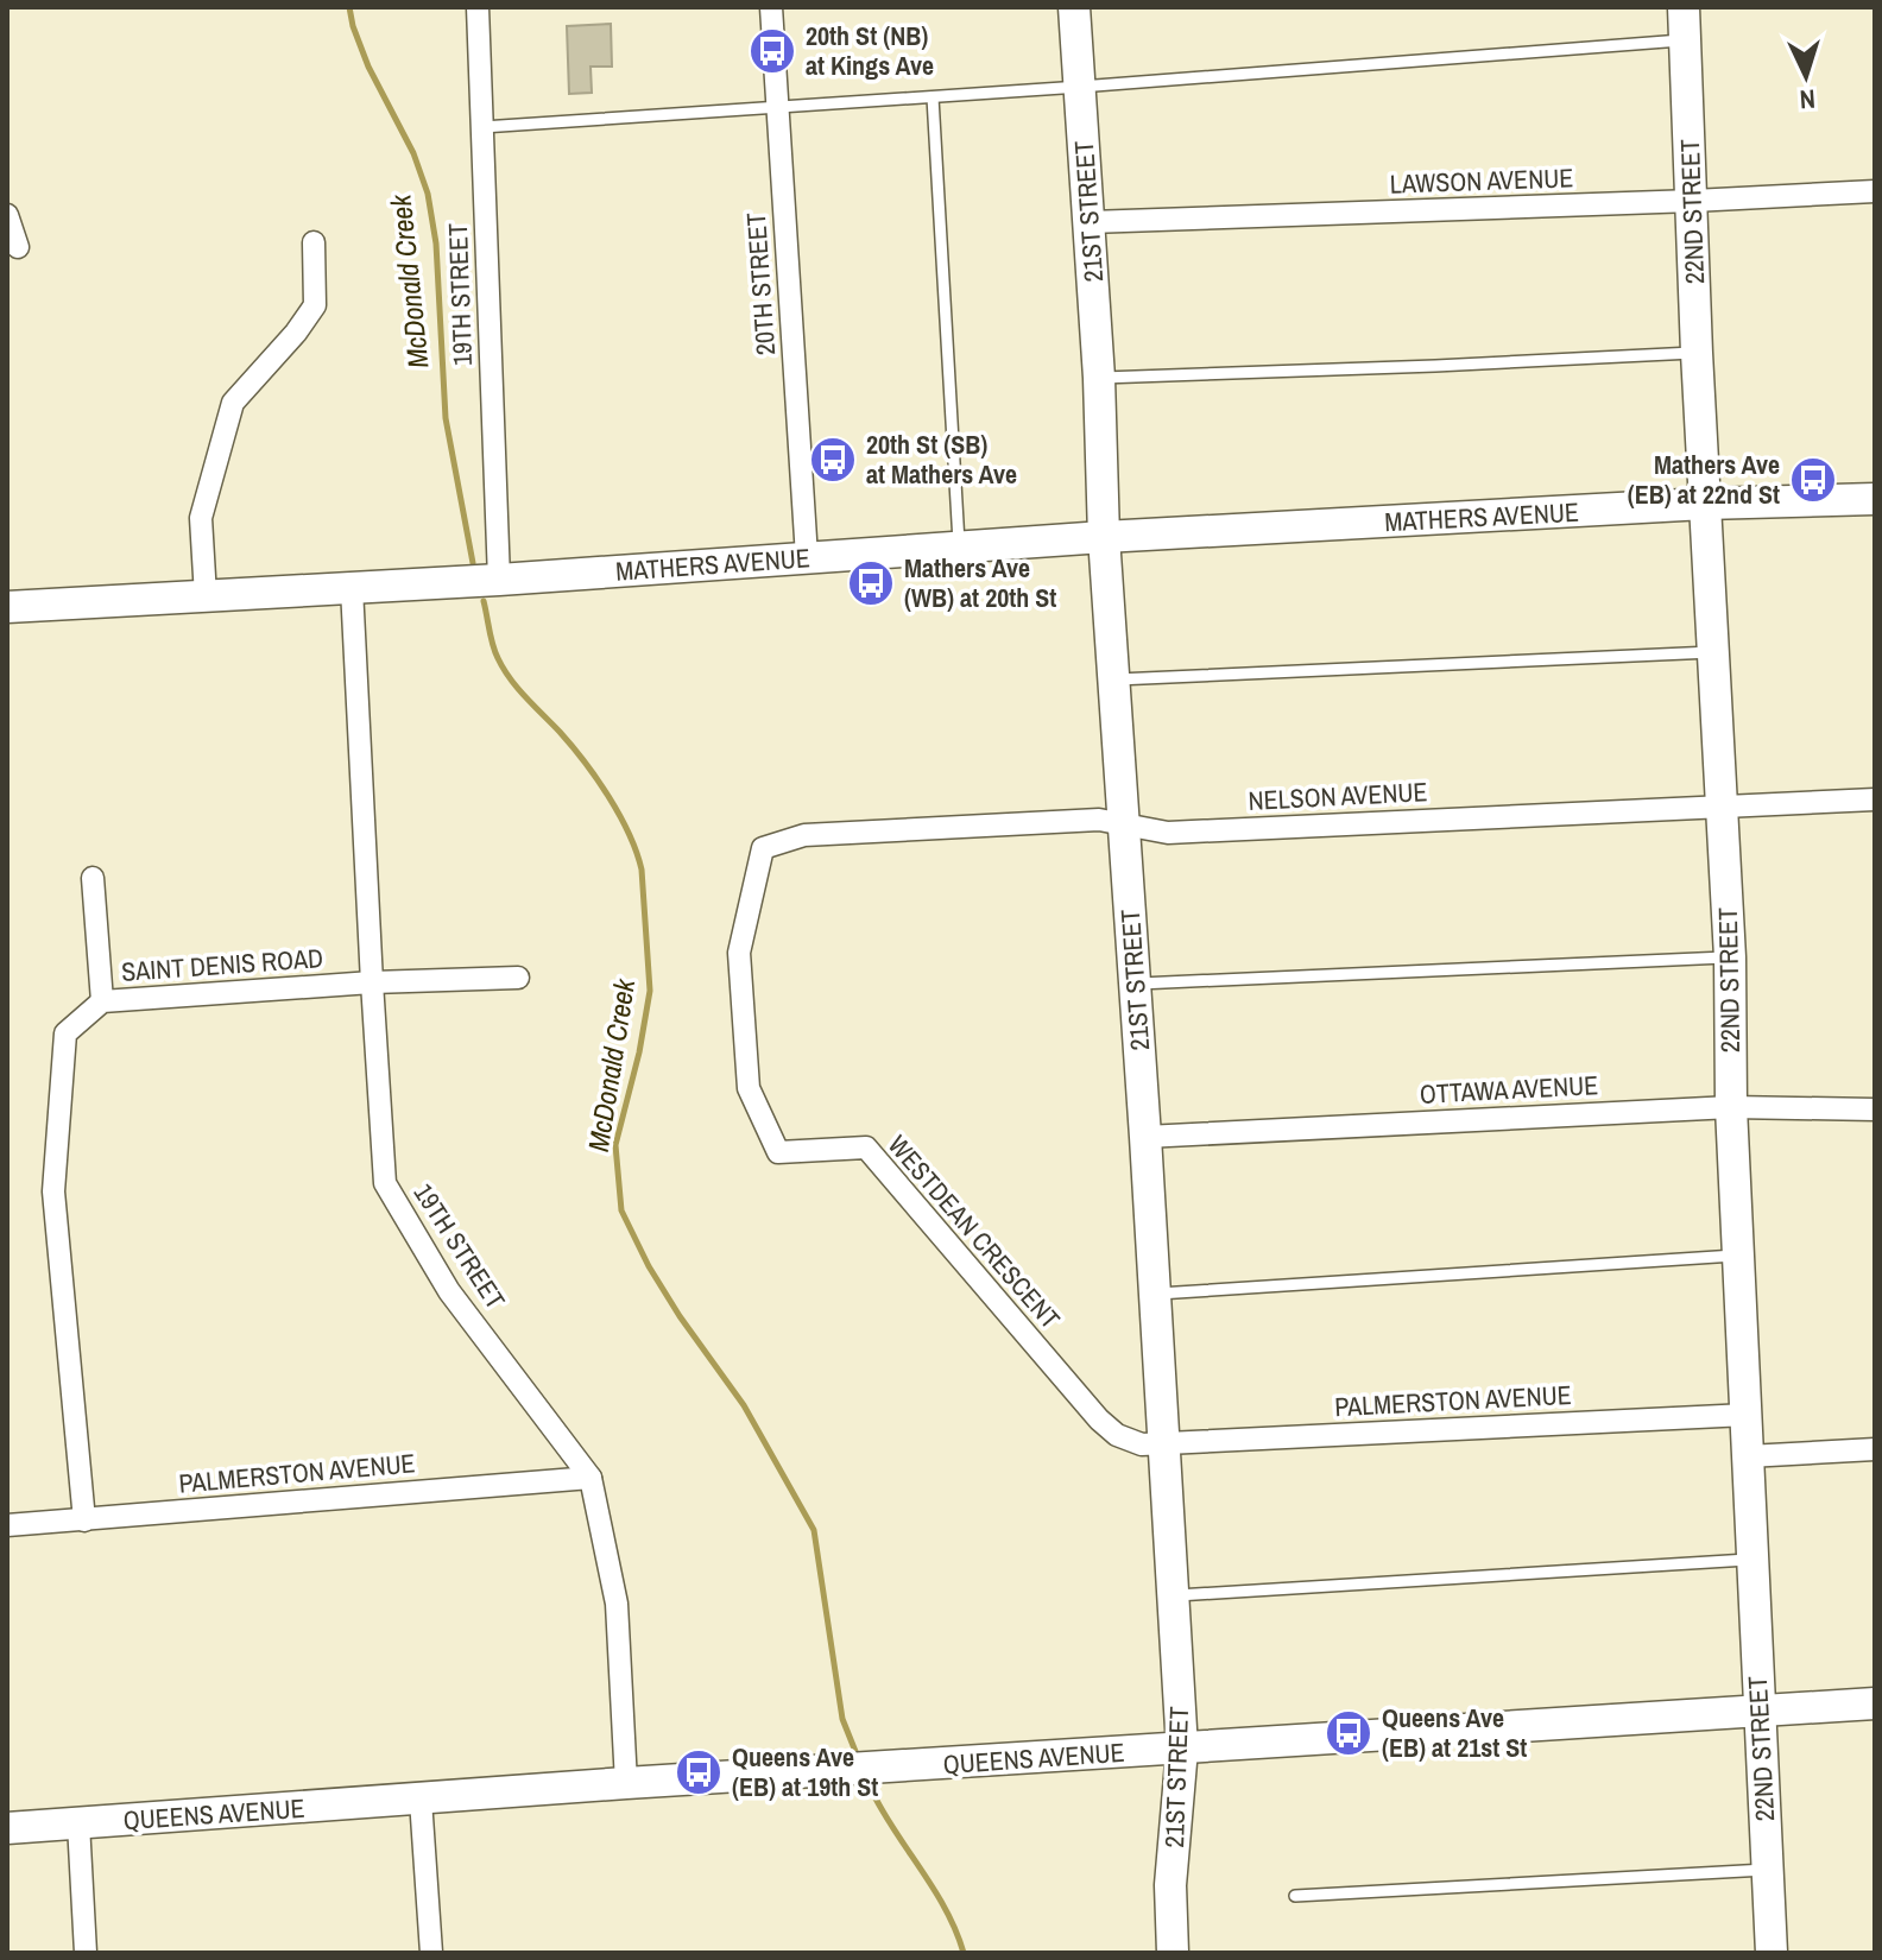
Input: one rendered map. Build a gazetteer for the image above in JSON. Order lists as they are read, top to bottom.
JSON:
{
  "streets": {
    "street": [
      "LAWSON AVENUE",
      "21ST STREET",
      "22ND STREET",
      "20TH STREET",
      "19TH STREET",
      "MATHERS AVENUE",
      "NELSON AVENUE",
      "SAINT DENIS ROAD",
      "OTTAWA AVENUE",
      "WESTDEAN CRESCENT",
      "PALMERSTON AVENUE",
      "QUEENS AVENUE"
    ]
  },
  "crossings": [
    ["LAWSON AVENUE", "21ST STREET"],
    ["LAWSON AVENUE", "22ND STREET"],
    ["21ST STREET", "MATHERS AVENUE"],
    ["21ST STREET", "NELSON AVENUE"],
    ["21ST STREET", "OTTAWA AVENUE"],
    ["21ST STREET", "WESTDEAN CRESCENT"],
    ["21ST STREET", "PALMERSTON AVENUE"],
    ["21ST STREET", "QUEENS AVENUE"],
    ["22ND STREET", "MATHERS AVENUE"],
    ["22ND STREET", "NELSON AVENUE"],
    ["22ND STREET", "OTTAWA AVENUE"],
    ["22ND STREET", "PALMERSTON AVENUE"],
    ["22ND STREET", "QUEENS AVENUE"],
    ["20TH STREET", "MATHERS AVENUE"],
    ["19TH STREET", "MATHERS AVENUE"],
    ["19TH STREET", "SAINT DENIS ROAD"],
    ["19TH STREET", "PALMERSTON AVENUE"],
    ["19TH STREET", "QUEENS AVENUE"],
    ["NELSON AVENUE", "WESTDEAN CRESCENT"],
    ["SAINT DENIS ROAD", "PALMERSTON AVENUE"],
    ["WESTDEAN CRESCENT", "PALMERSTON AVENUE"]
  ],
  "water": ["McDonald Creek"],
  "places": {
    "bus stop": [
      "20th St (NB) at Kings Ave",
      "20th St (SB) at Mathers Ave",
      "Mathers Ave (EB) at 22nd St",
      "Mathers Ave (WB) at 20th St",
      "Queens Ave (EB) at 21st St",
      "Queens Ave (EB) at 19th St"
    ]
  },
  "north": "bottom"
}
